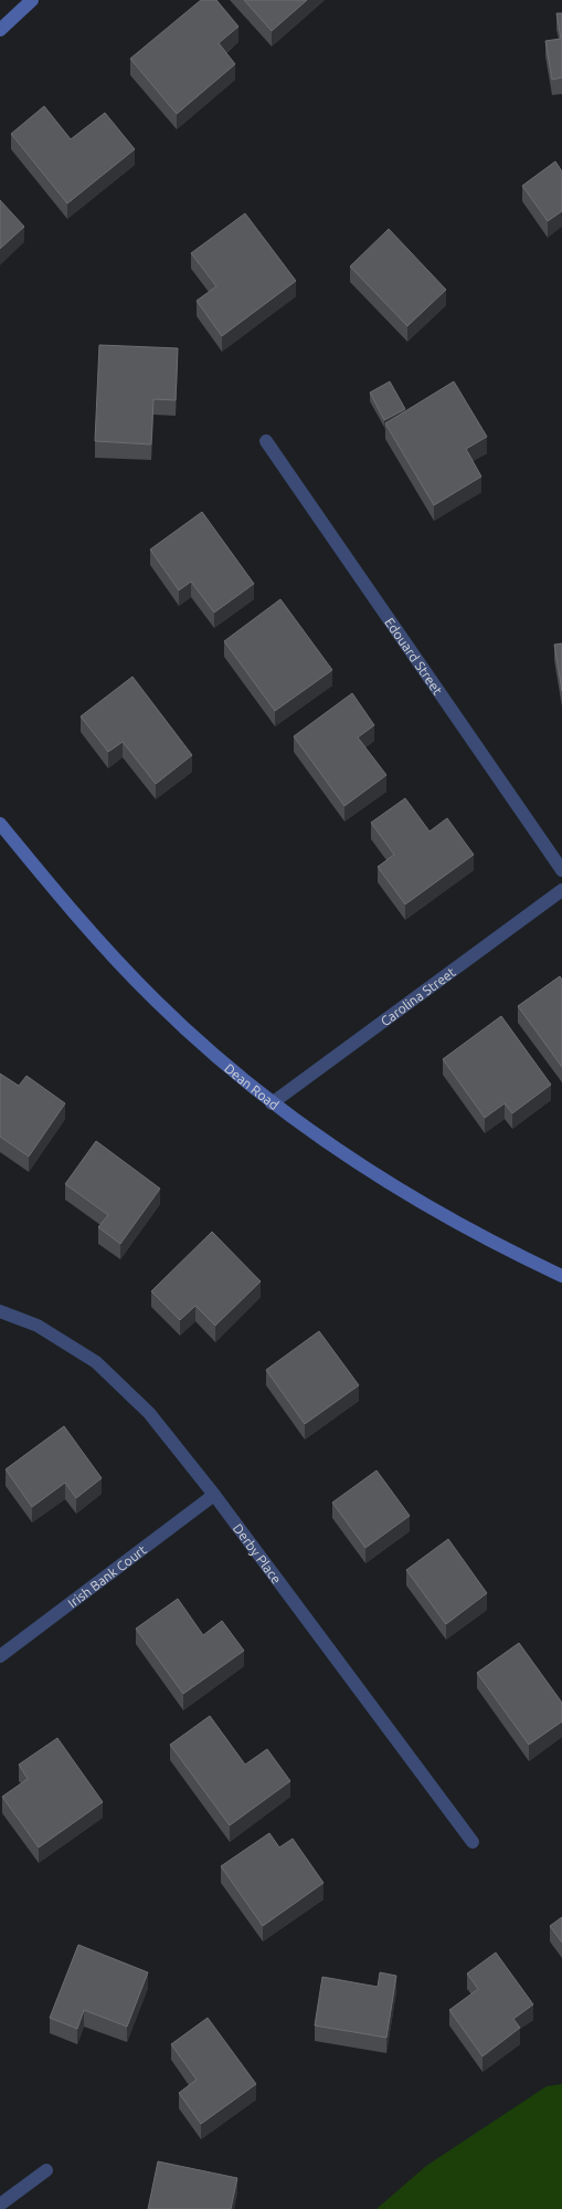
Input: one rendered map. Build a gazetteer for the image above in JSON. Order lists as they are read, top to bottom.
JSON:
{
  "streets": {
    "main road": ["Dean Road"],
    "street": [
      "Edouard Street",
      "Carolina Street",
      "Derby Place",
      "Irish Bank Court"
    ]
  },
  "crossings": [
    ["Carolina Street", "Dean Road"],
    ["Derby Place", "Irish Bank Court"]
  ]
}
